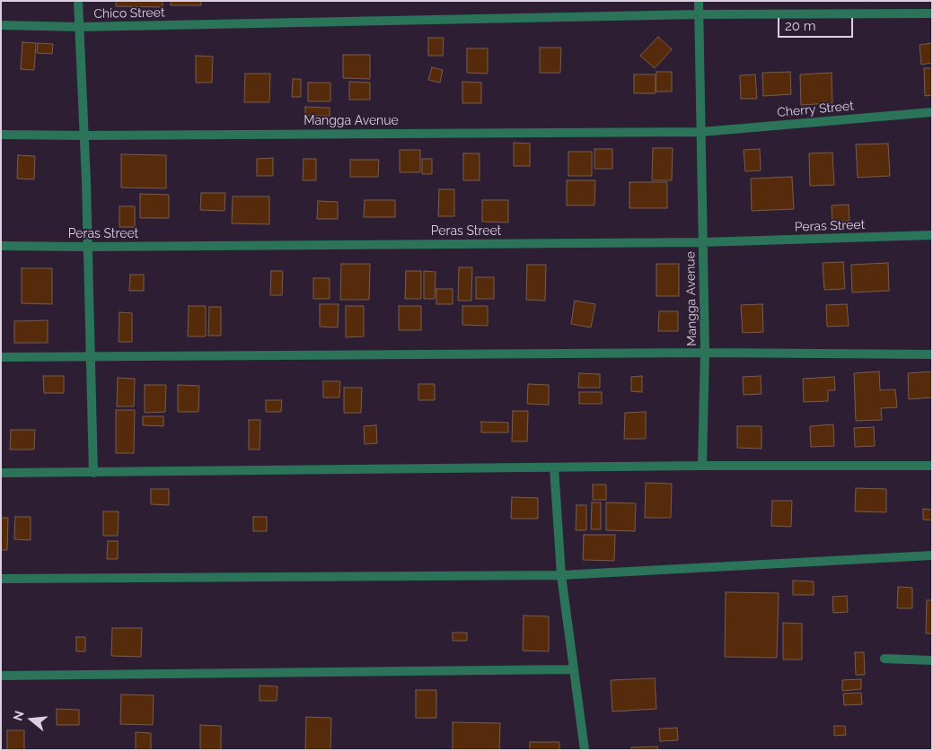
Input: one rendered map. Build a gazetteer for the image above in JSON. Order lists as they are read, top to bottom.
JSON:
{
  "streets": {
    "street": [
      "Chico Street",
      "Cherry Street",
      "Mangga Avenue",
      "Peras Street"
    ]
  },
  "crossings": [
    ["Chico Street", "Mangga Avenue"],
    ["Cherry Street", "Mangga Avenue"],
    ["Mangga Avenue", "Peras Street"]
  ],
  "scale_bar": "20 m",
  "north": "left"
}
